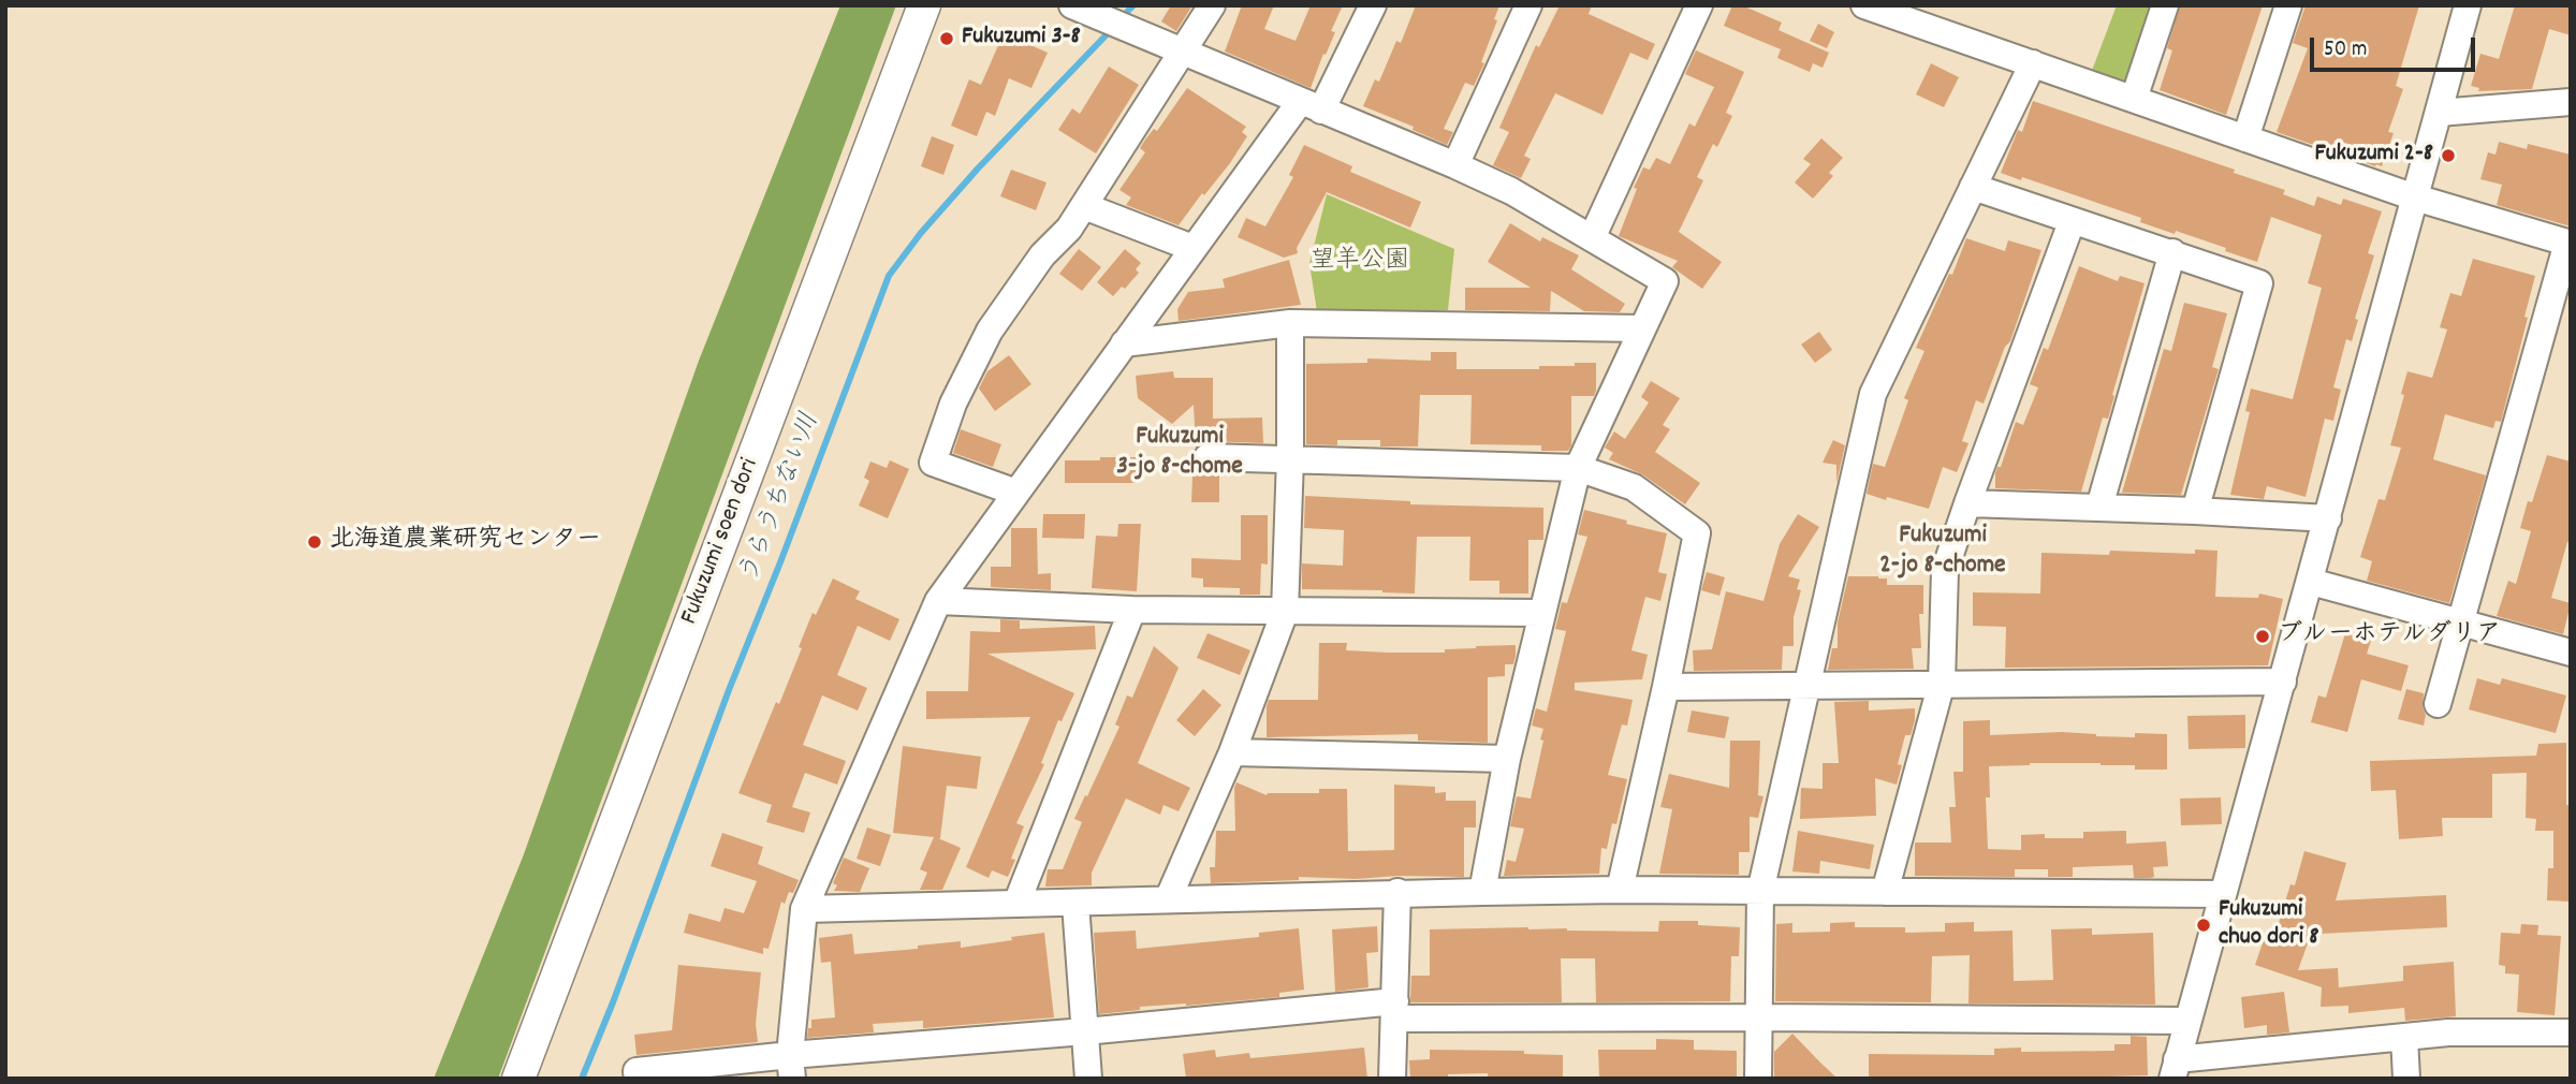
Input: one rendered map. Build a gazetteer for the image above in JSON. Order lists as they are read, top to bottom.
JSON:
{
  "streets": {
    "main road": ["Fukuzumi soen dori"]
  },
  "districts": ["Fukuzumi 3-jo 8-chome", "Fukuzumi 2-jo 8-chome"],
  "water": ["うらうちない川"],
  "parks": ["望羊公園"],
  "places": [
    "Fukuzumi 3-8",
    "Fukuzumi 2-8",
    "北海道農業研究センター",
    "ブルーホテルダリア",
    "Fukuzumi chuo dori 8"
  ],
  "scale_bar": "50 m"
}
